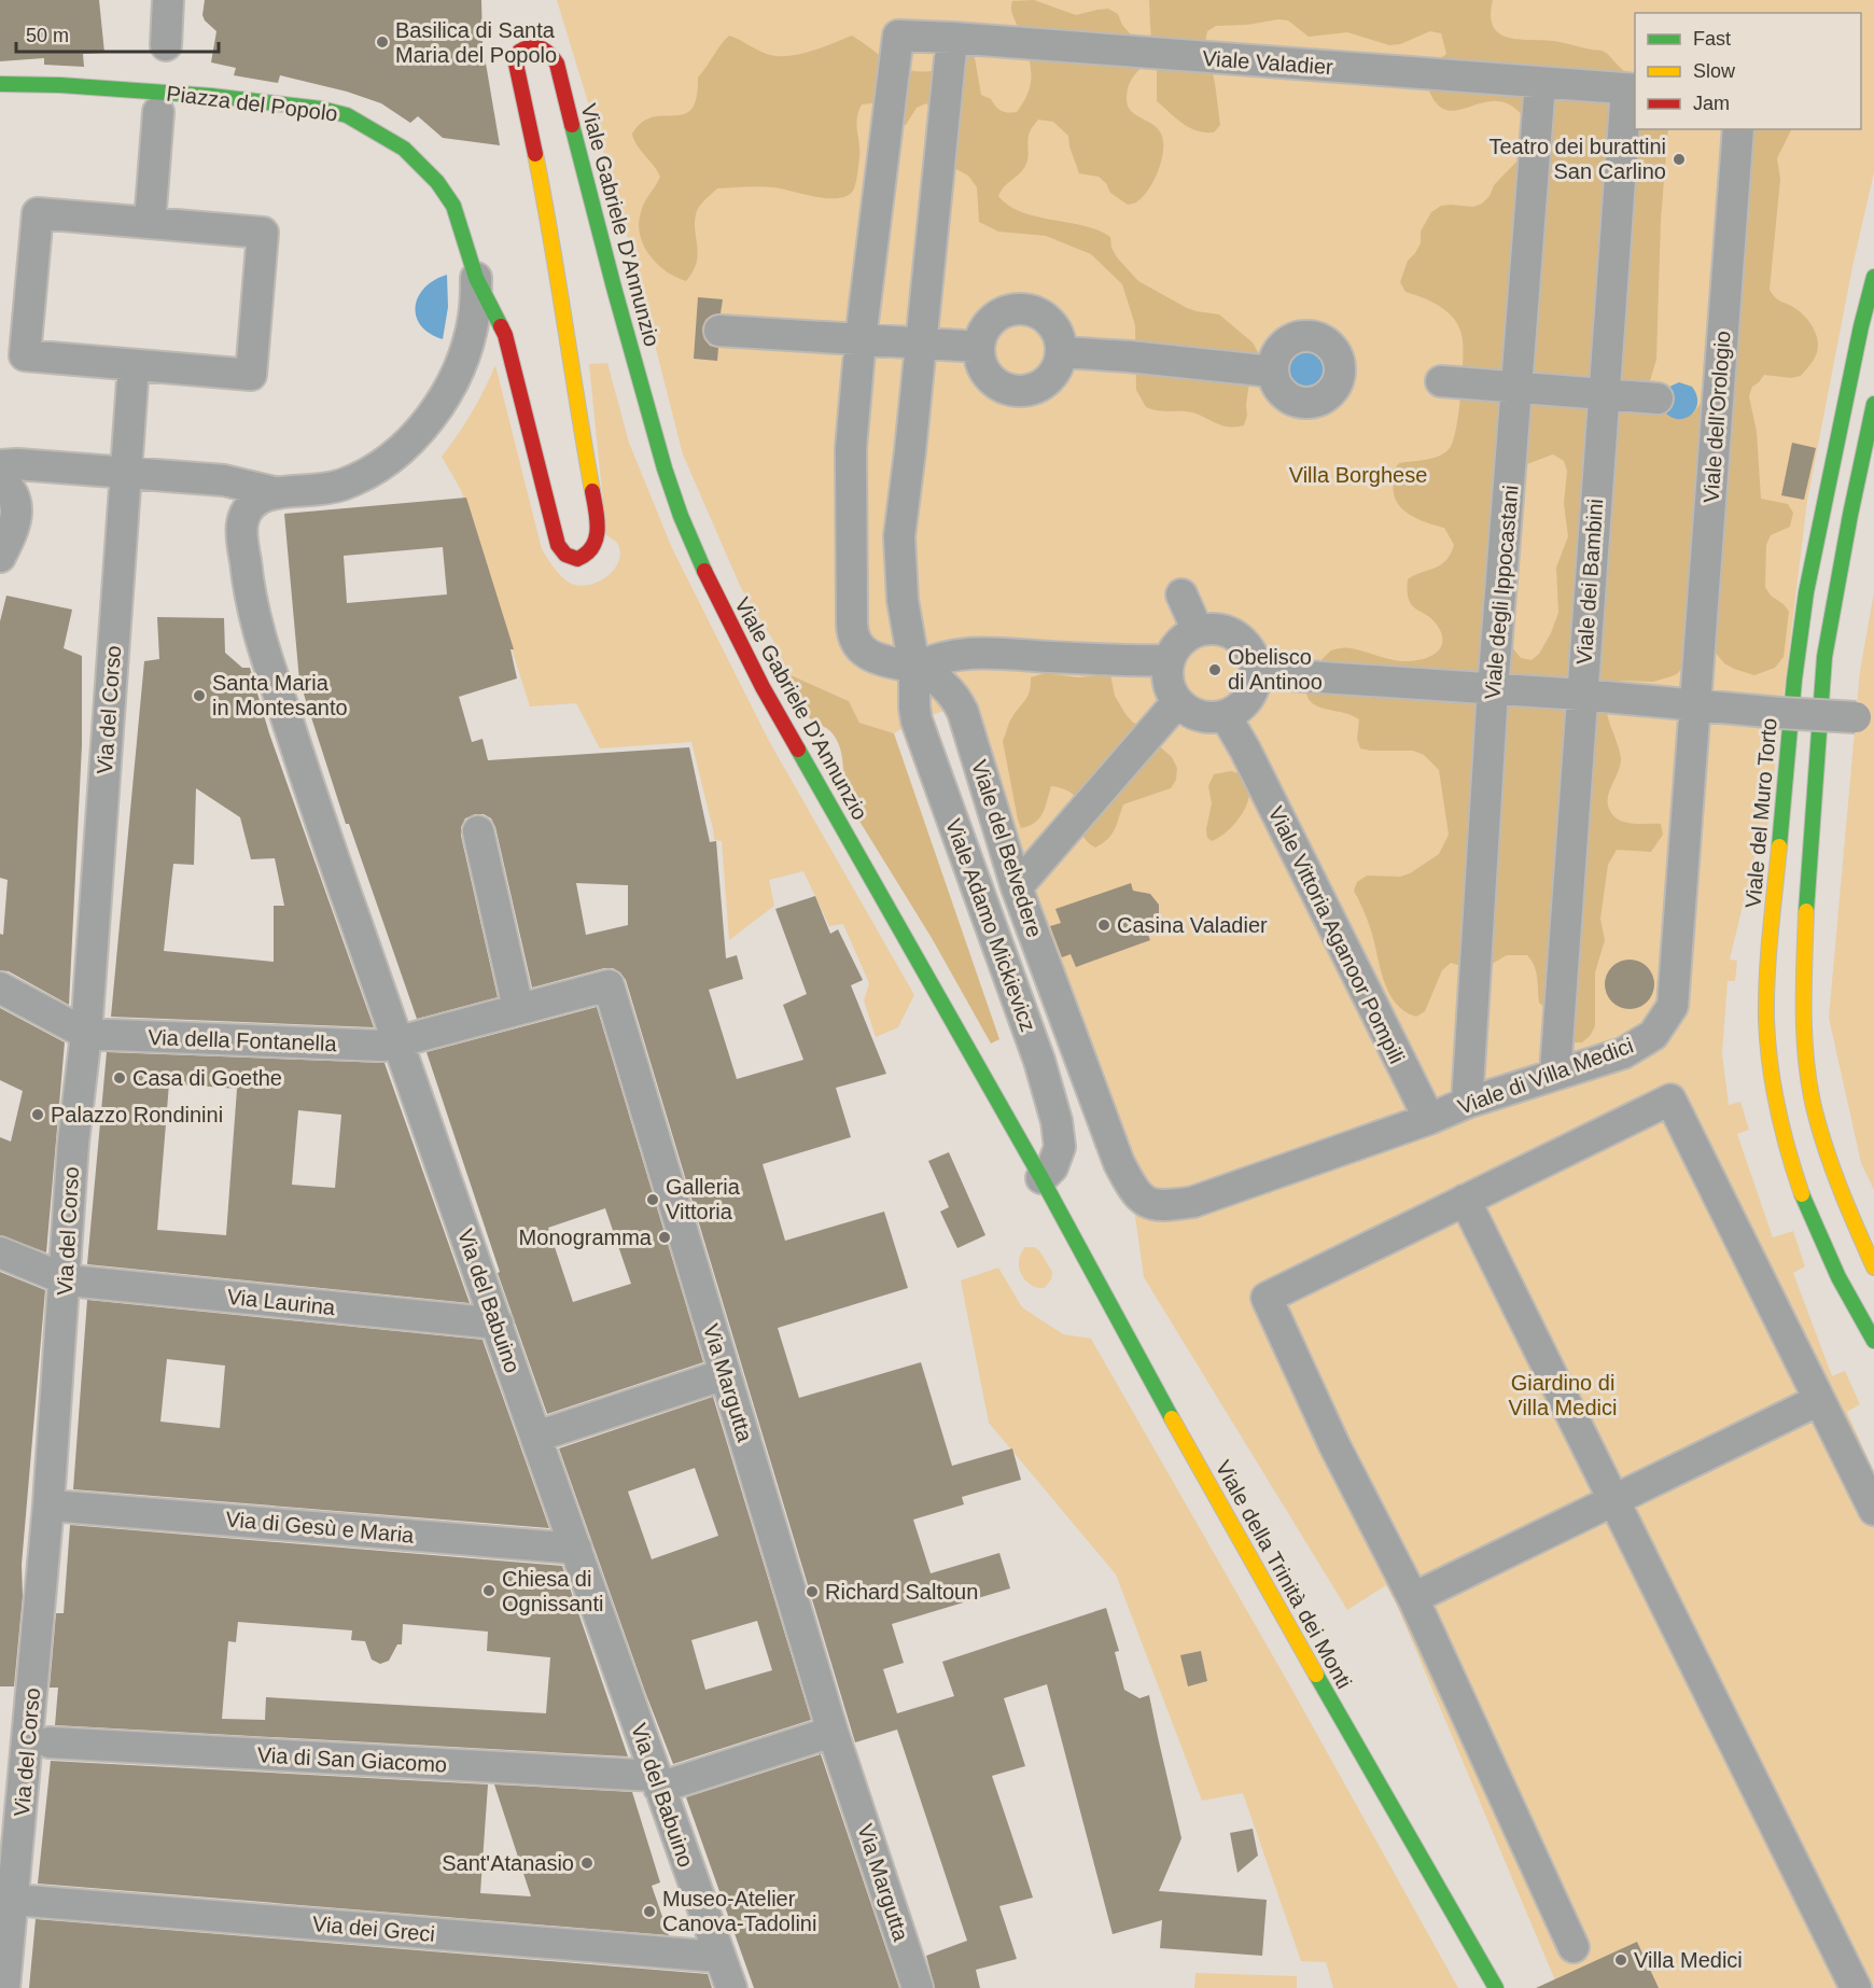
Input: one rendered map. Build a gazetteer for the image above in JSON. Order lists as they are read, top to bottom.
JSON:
{
  "streets": {
    "street": [
      "Viale Valadier",
      "Piazza del Popolo",
      "Viale Gabriele D'Annunzio",
      "Viale dell'Orologio",
      "Viale dei Bambini",
      "Viale degli Ippocastani",
      "Via del Corso",
      "Viale del Muro Torto",
      "Viale del Belvedere",
      "Viale Adamo Mickievicz",
      "Viale Vittoria Aganoor Pompili",
      "Via della Fontanella",
      "Viale di Villa Medici",
      "Via del Babuino",
      "Via Laurina",
      "Via Margutta",
      "Via di Gesù e Maria",
      "Viale della Trinità dei Monti",
      "Via di San Giacomo",
      "Via dei Greci"
    ]
  },
  "crossings": [
    ["Viale Valadier", "Viale dei Bambini"],
    ["Viale Valadier", "Viale degli Ippocastani"],
    ["Viale Valadier", "Viale del Belvedere"],
    ["Piazza del Popolo", "Viale Gabriele D'Annunzio"],
    ["Piazza del Popolo", "Via del Corso"],
    ["Piazza del Popolo", "Via del Babuino"],
    ["Viale Gabriele D'Annunzio", "Viale Adamo Mickievicz"],
    ["Viale Gabriele D'Annunzio", "Viale della Trinità dei Monti"],
    ["Viale dell'Orologio", "Viale di Villa Medici"],
    ["Viale dei Bambini", "Viale di Villa Medici"],
    ["Viale degli Ippocastani", "Viale di Villa Medici"],
    ["Via del Corso", "Via della Fontanella"],
    ["Via del Corso", "Via Laurina"],
    ["Viale del Belvedere", "Viale Adamo Mickievicz"],
    ["Viale del Belvedere", "Viale di Villa Medici"],
    ["Viale Adamo Mickievicz", "Viale della Trinità dei Monti"],
    ["Viale Vittoria Aganoor Pompili", "Viale di Villa Medici"],
    ["Via della Fontanella", "Via del Babuino"],
    ["Via della Fontanella", "Via Margutta"],
    ["Via del Babuino", "Via Laurina"],
    ["Via del Babuino", "Via Margutta"],
    ["Via del Babuino", "Via di Gesù e Maria"],
    ["Via del Babuino", "Via di San Giacomo"],
    ["Via del Babuino", "Via dei Greci"]
  ],
  "parks": ["Villa Borghese", "Giardino di Villa Medici"],
  "places": [
    "Basilica di Santa Maria del Popolo",
    "Teatro dei burattini San Carlino",
    "Obelisco di Antinoo",
    "Santa Maria in Montesanto",
    "Casina Valadier",
    "Casa di Goethe",
    "Palazzo Rondinini",
    "Galleria Vittoria",
    "Monogramma",
    "Chiesa di Ognissanti",
    "Richard Saltoun",
    "Sant'Atanasio",
    "Museo-Atelier Canova-Tadolini",
    "Villa Medici"
  ],
  "legend": ["Fast", "Slow", "Jam"],
  "scale_bar": "50 m"
}
